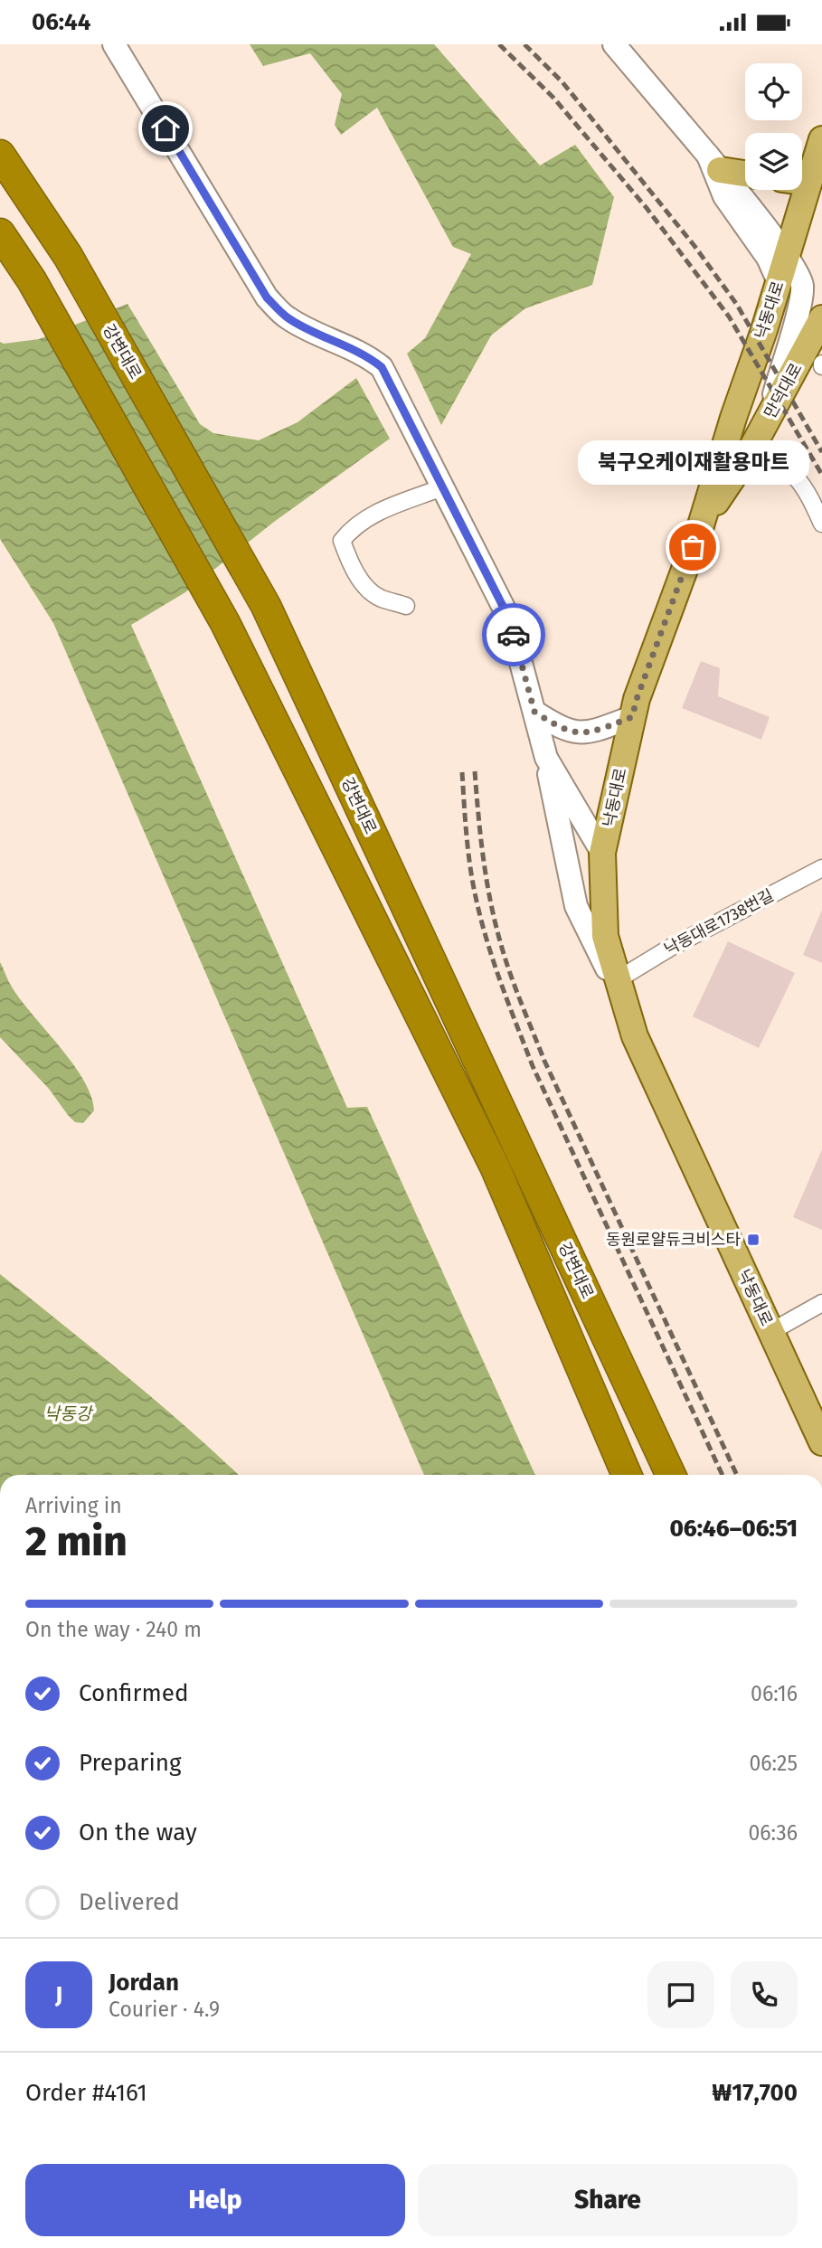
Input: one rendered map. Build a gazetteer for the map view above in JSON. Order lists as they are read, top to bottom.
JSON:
{
  "streets": {
    "highway": ["강변대로"],
    "main road": ["낙동대로", "만덕대로"],
    "street": ["낙동대로1738번길"]
  },
  "crossings": [
    ["낙동대로", "만덕대로"],
    ["낙동대로", "낙동대로1738번길"]
  ],
  "water": ["낙동강"],
  "places": {
    "other": ["북구오케이재활용마트"],
    "transit": ["동원로얄듀크비스타"]
  },
  "page": {
    "status": "06:44",
    "bubble": "북구오케이재활용마트",
    "heading": ["2 min", "Arriving in", "06:46–06:51"],
    "panel": [
      "Jordan",
      "Courier · 4.9",
      "Order #4161",
      "₩17,700"
    ],
    "bar": "On the way · 240 m",
    "list": [
      ["Confirmed", "06:16"],
      ["Preparing", "06:25"],
      ["On the way", "06:36"],
      "Delivered"
    ],
    "round": "J",
    "buttons": ["Help", "Share"]
  }
}
